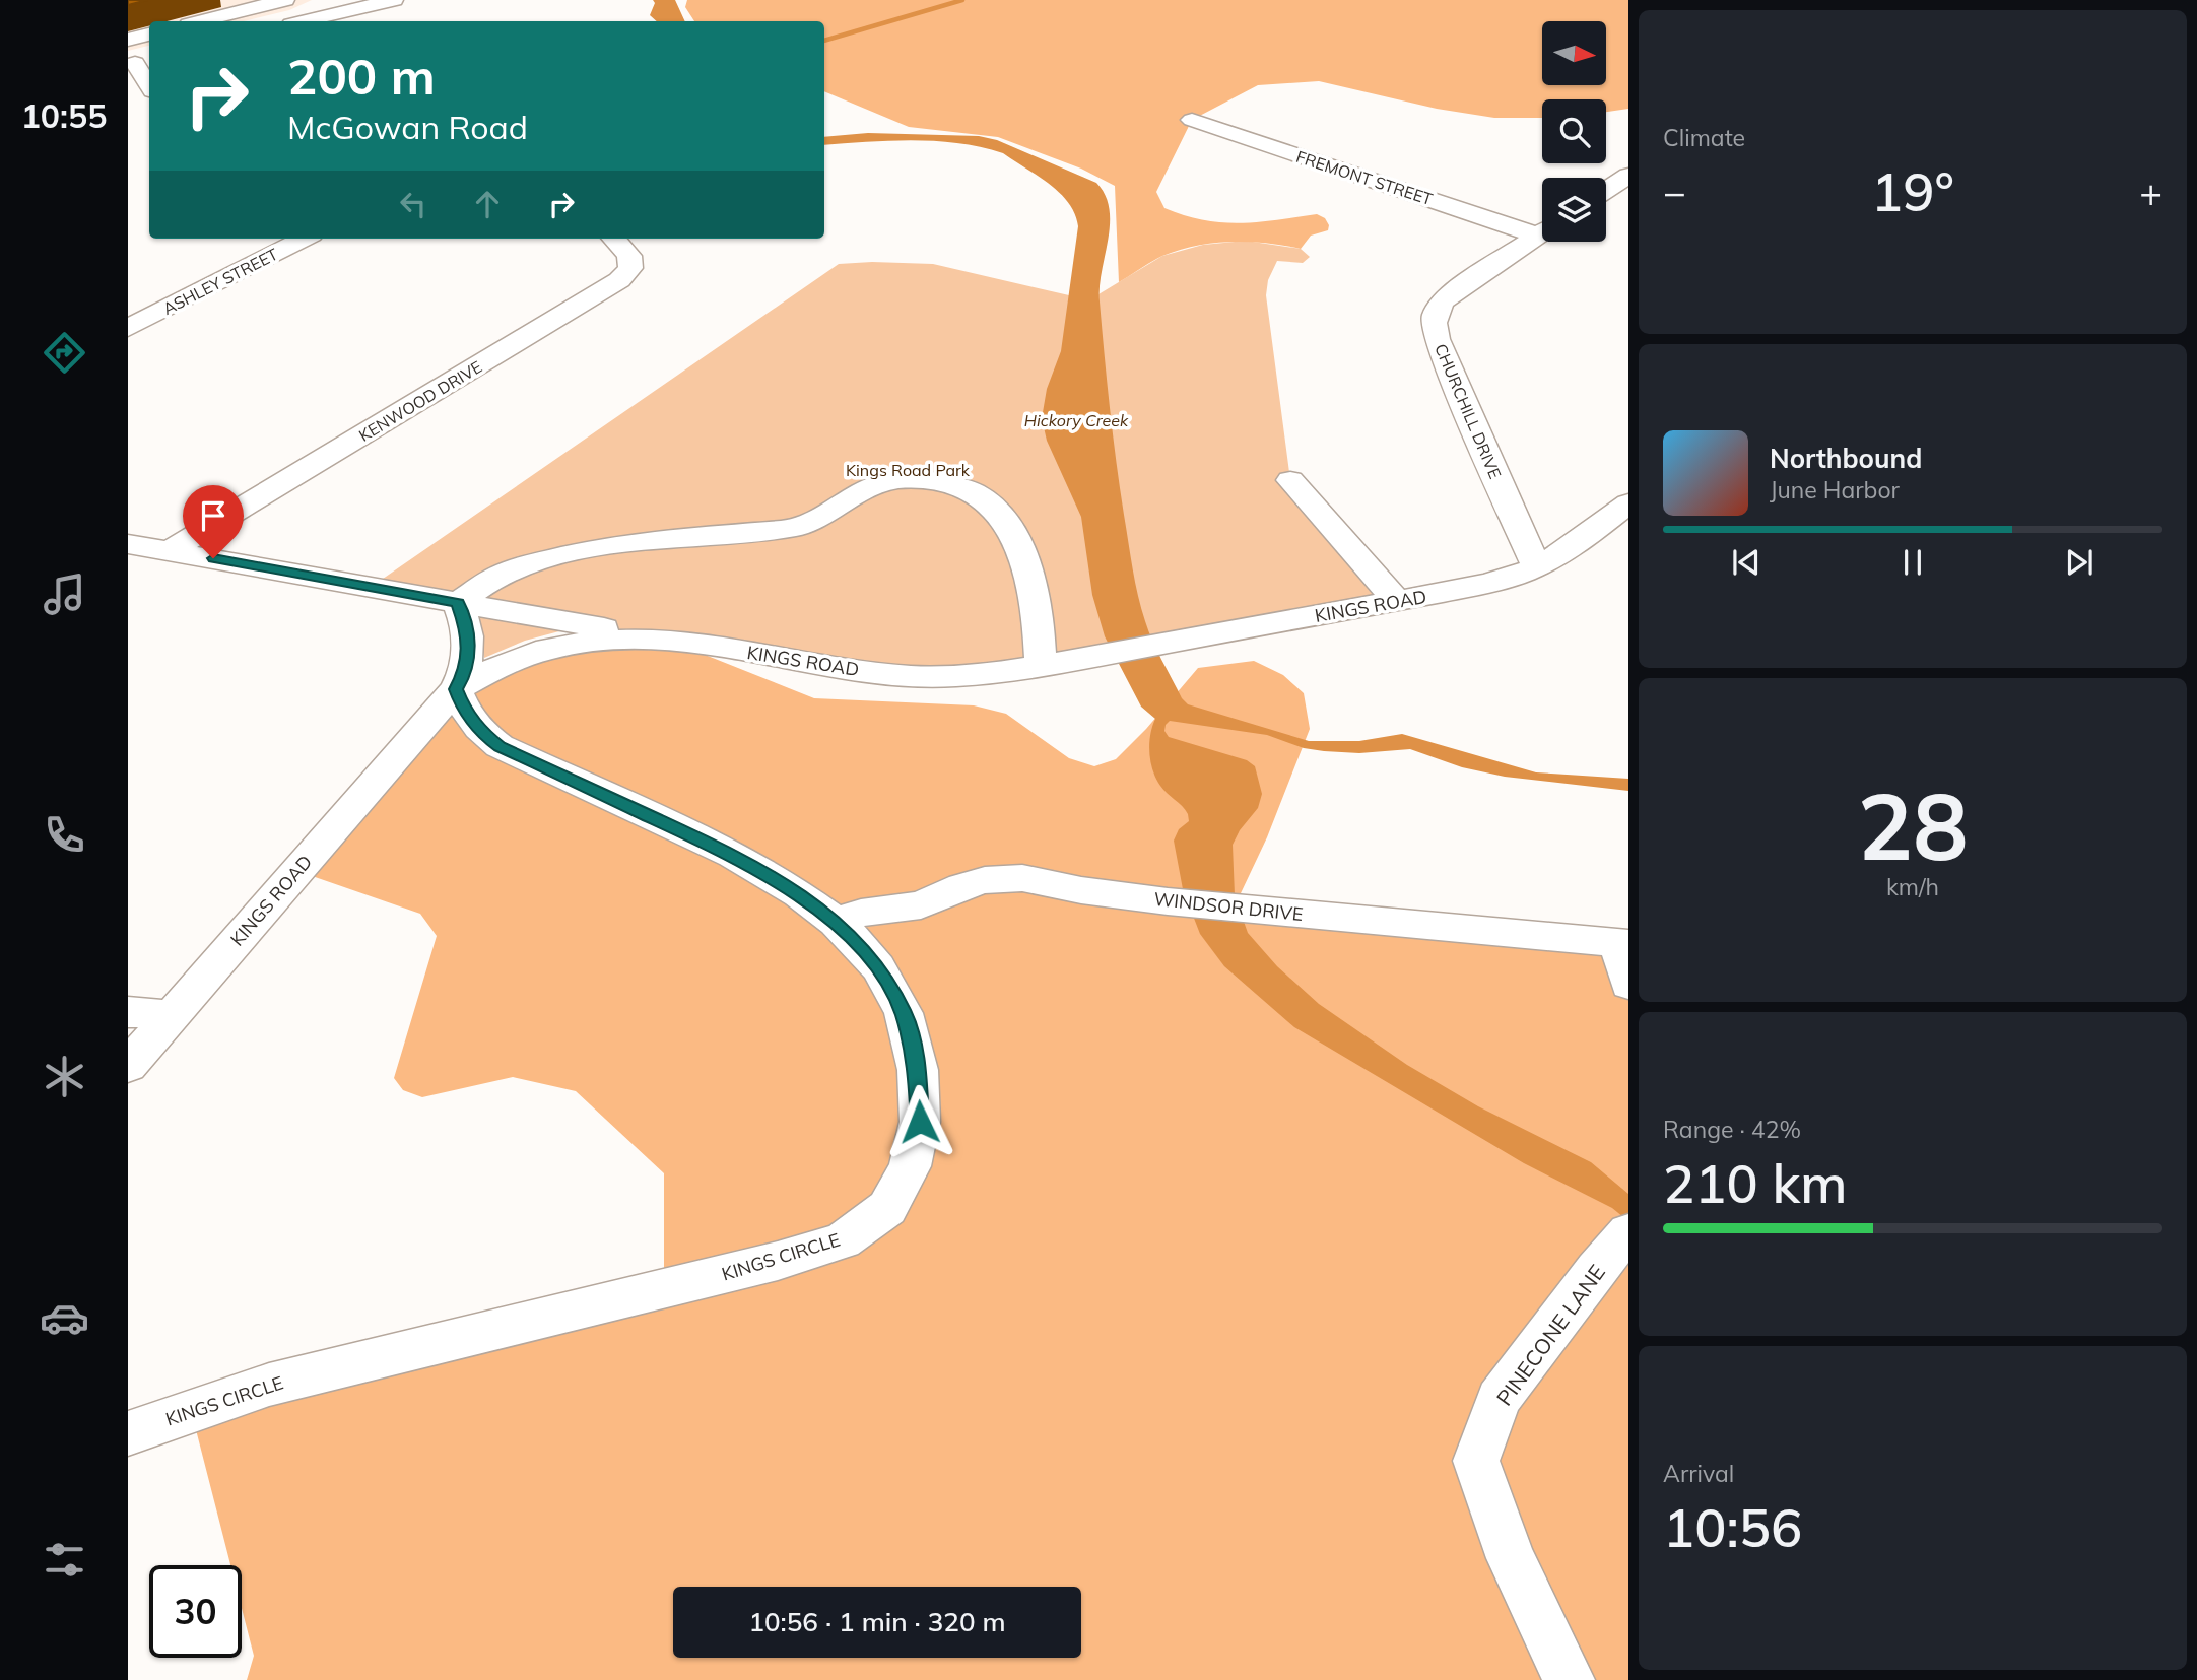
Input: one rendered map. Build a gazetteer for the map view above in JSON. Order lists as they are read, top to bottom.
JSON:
{
  "streets": {
    "street": [
      "FREMONT STREET",
      "ASHLEY STREET",
      "KENWOOD DRIVE",
      "CHURCHILL DRIVE",
      "KINGS ROAD",
      "WINDSOR DRIVE",
      "KINGS CIRCLE",
      "PINECONE LANE"
    ]
  },
  "crossings": [
    ["CHURCHILL DRIVE", "KINGS ROAD"],
    ["KINGS ROAD", "KINGS CIRCLE"],
    ["WINDSOR DRIVE", "KINGS CIRCLE"]
  ],
  "water": ["Hickory Creek"],
  "parks": ["Kings Road Park"],
  "north": "right",
  "page": {
    "tabs": "10:55",
    "tile": [
      "Climate",
      ["28", "km/h"],
      ["Range · 42%", "210 km"],
      ["Arrival", "10:56"]
    ],
    "turn": ["200 m", "McGowan Road"],
    "heat": ["−", "19°", "+"],
    "song": ["Northbound", "June Harbor"],
    "limit": "30",
    "trip": "10:56 · 1 min · 320 m"
  }
}
